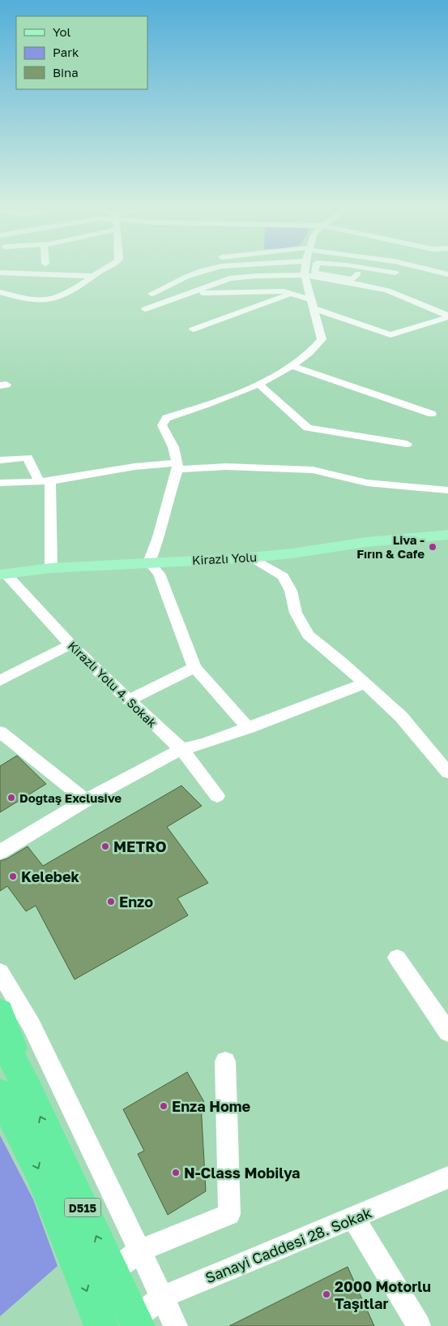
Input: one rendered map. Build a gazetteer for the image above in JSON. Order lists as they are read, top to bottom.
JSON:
{
  "streets": {
    "highway": ["D515"],
    "main road": ["Kirazlı Yolu"],
    "street": ["Kirazlı Yolu 4. Sokak", "Sanayi Caddesi 28. Sokak"]
  },
  "crossings": [
    ["Kirazlı Yolu", "Kirazlı Yolu 4. Sokak"],
    ["D515", "Sanayi Caddesi 28. Sokak"]
  ],
  "places": [
    "Liva - Fırın & Cafe",
    "Doğtaş Exclusive",
    "METRO",
    "Kelebek",
    "Enzo",
    "Enza Home",
    "N-Class Mobilya",
    "2000 Motorlu Taşıtlar"
  ],
  "legend": ["Yol", "Park", "Bina"]
}
